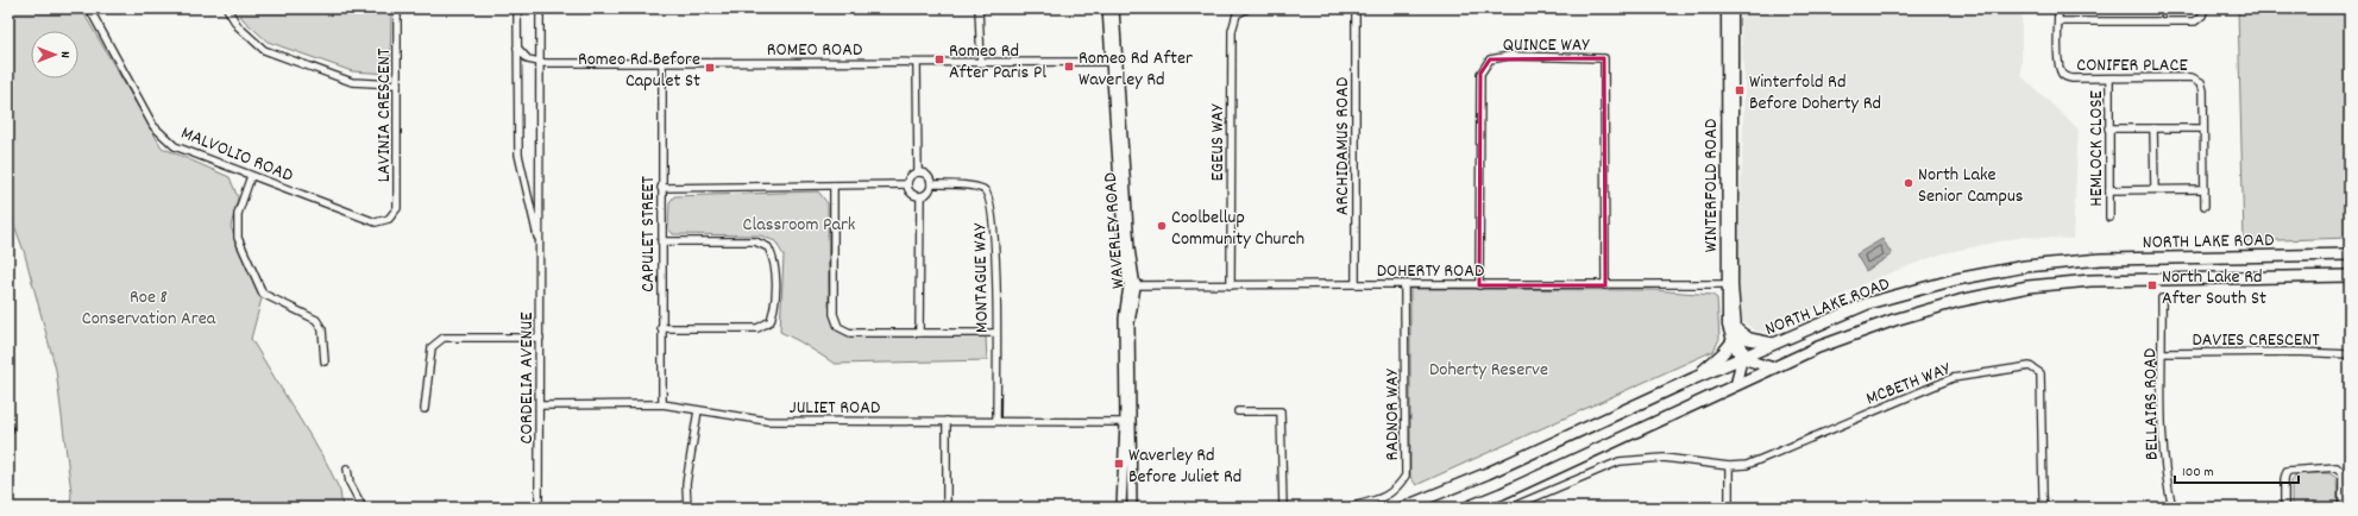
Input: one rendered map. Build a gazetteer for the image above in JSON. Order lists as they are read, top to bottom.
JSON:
{
  "streets": {
    "main road": ["WINTERFOLD ROAD", "NORTH LAKE ROAD"],
    "street": [
      "QUINCE WAY",
      "ROMEO ROAD",
      "CONIFER PLACE",
      "LAVINIA CRESCENT",
      "EGEUS WAY",
      "ARCHIDAMUS ROAD",
      "HEMLOCK CLOSE",
      "MALVOLIO ROAD",
      "WAVERLEY ROAD",
      "CAPULET STREET",
      "DOHERTY ROAD",
      "MONTAGUE WAY",
      "DAVIES CRESCENT",
      "CORDELIA AVENUE",
      "MCBETH WAY",
      "BELLAIRS ROAD",
      "JULIET ROAD",
      "RADNOR WAY"
    ]
  },
  "crossings": [
    ["QUINCE WAY", "DOHERTY ROAD"],
    ["ROMEO ROAD", "WAVERLEY ROAD"],
    ["ROMEO ROAD", "CAPULET STREET"],
    ["ROMEO ROAD", "CORDELIA AVENUE"],
    ["CONIFER PLACE", "HEMLOCK CLOSE"],
    ["LAVINIA CRESCENT", "MALVOLIO ROAD"],
    ["EGEUS WAY", "DOHERTY ROAD"],
    ["ARCHIDAMUS ROAD", "DOHERTY ROAD"],
    ["WINTERFOLD ROAD", "NORTH LAKE ROAD"],
    ["WINTERFOLD ROAD", "DOHERTY ROAD"],
    ["WAVERLEY ROAD", "DOHERTY ROAD"],
    ["WAVERLEY ROAD", "JULIET ROAD"],
    ["CAPULET STREET", "JULIET ROAD"],
    ["DOHERTY ROAD", "RADNOR WAY"],
    ["MONTAGUE WAY", "JULIET ROAD"],
    ["DAVIES CRESCENT", "BELLAIRS ROAD"],
    ["CORDELIA AVENUE", "JULIET ROAD"]
  ],
  "parks": ["Classroom Park", "Roe 8 Conservation Area", "Doherty Reserve"],
  "places": {
    "transit": [
      "Romeo Rd After Paris Pl",
      "Romeo Rd After Waverley Rd",
      "Romeo Rd Before Capulet St",
      "Winterfold Rd Before Doherty Rd",
      "North Lake Rd After South St",
      "Waverley Rd Before Juliet Rd"
    ],
    "other": ["North Lake Senior Campus", "Coolbellup Community Church"]
  },
  "scale_bar": "100 m",
  "north": "right"
}
